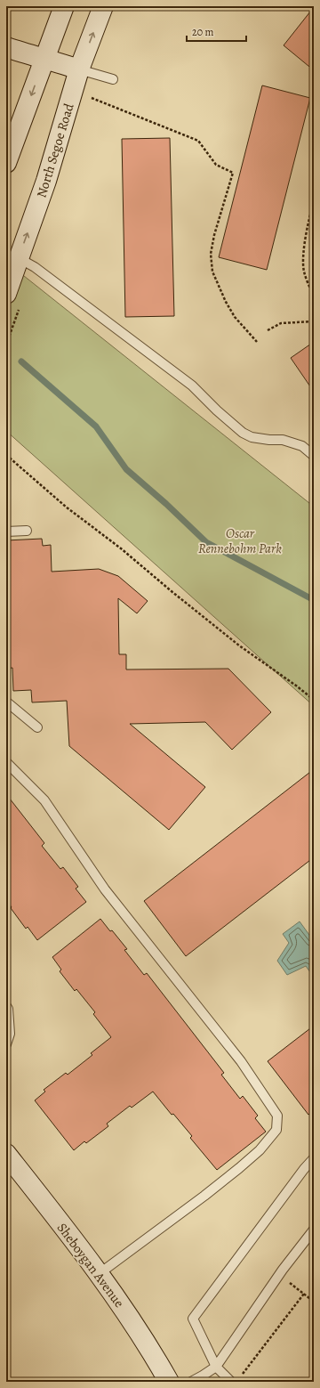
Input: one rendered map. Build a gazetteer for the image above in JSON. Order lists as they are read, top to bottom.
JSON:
{
  "streets": {
    "street": ["North Segoe Road", "Sheboygan Avenue"]
  },
  "parks": ["Oscar Rennebohm Park"],
  "scale_bar": "20 m"
}
